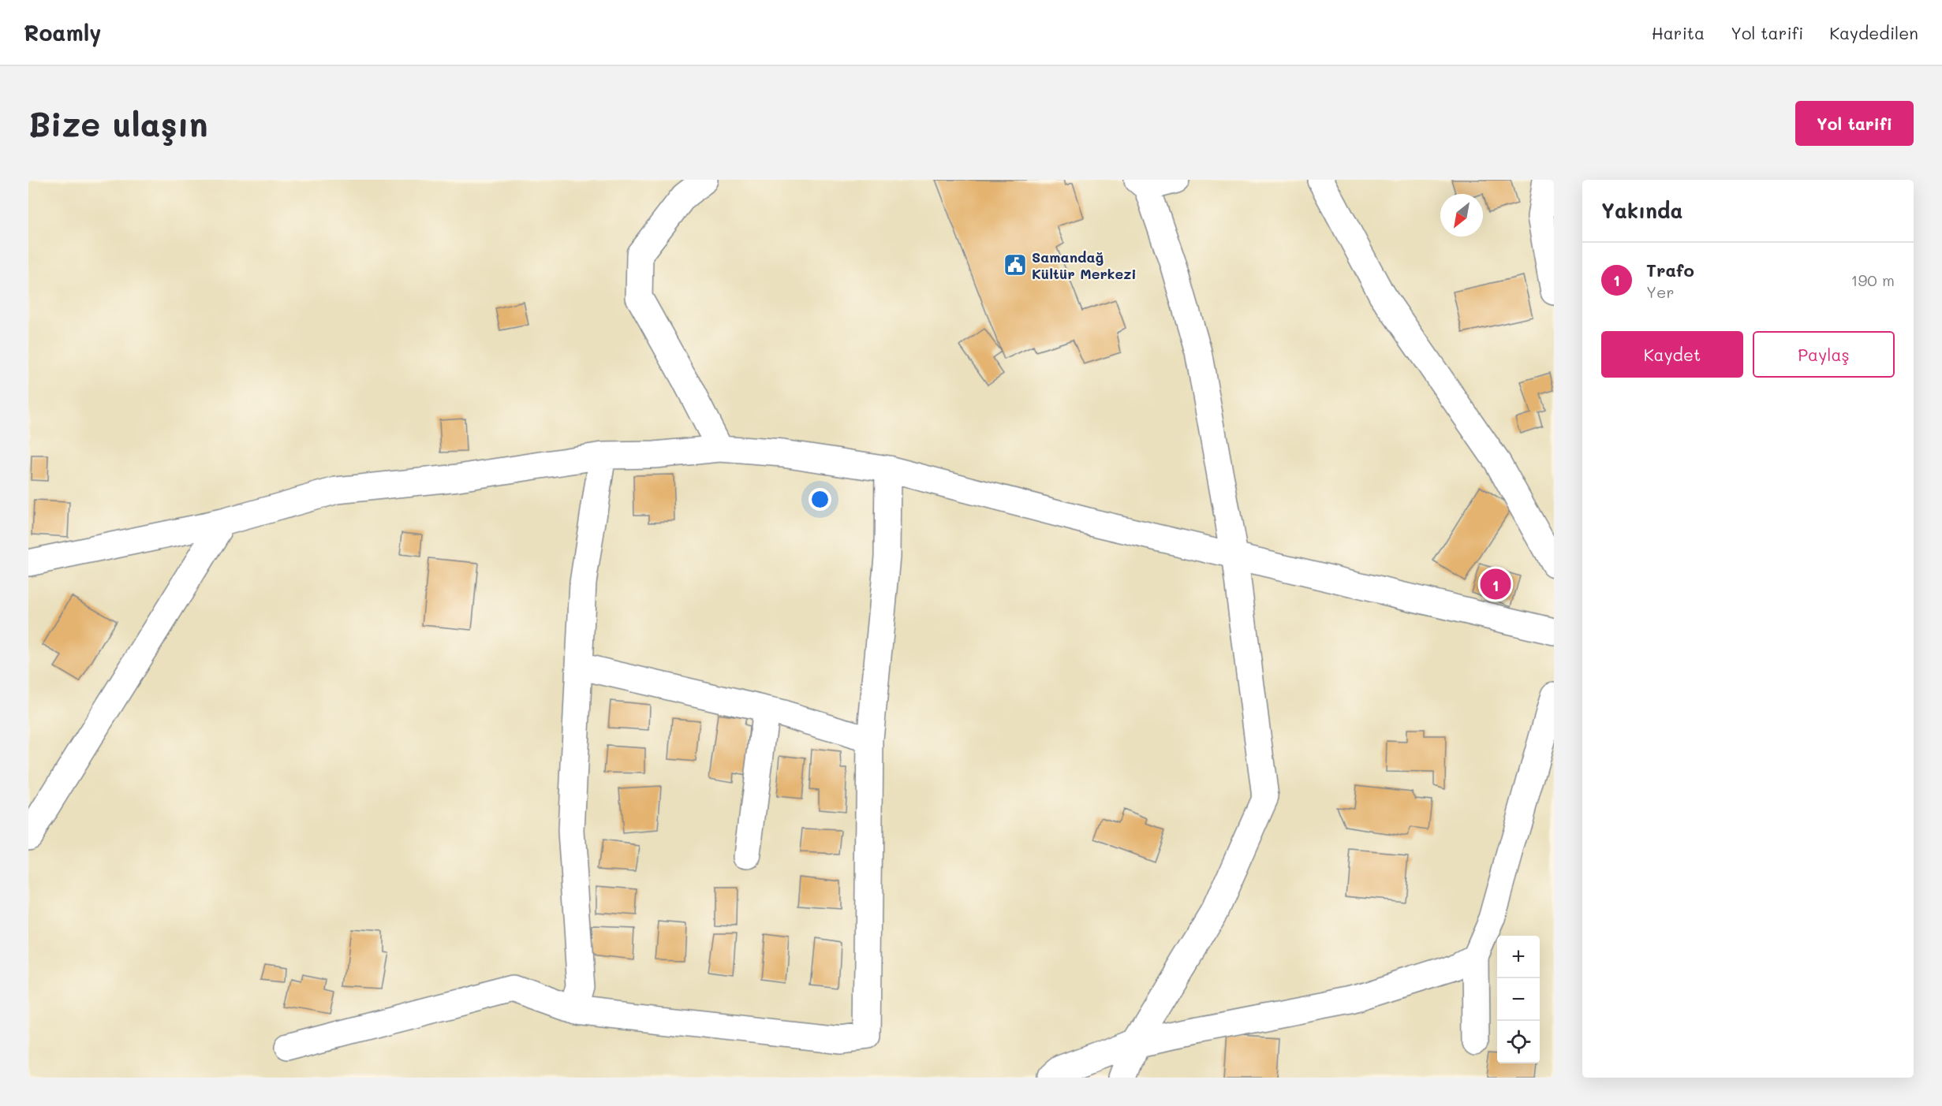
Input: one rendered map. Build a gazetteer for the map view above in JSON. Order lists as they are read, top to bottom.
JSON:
{
  "places": {
    "public building": ["Samandağ Kültür Merkezi"]
  },
  "north": "bottom left",
  "page": {
    "header": "Roamly",
    "nav": ["Harita", "Yol tarifi", "Kaydedilen"],
    "buttons": [
      "Yol tarifi",
      ["Kaydet", "Paylaş"]
    ],
    "title": "Bize ulaşın",
    "heading": "Yakında",
    "list": [
      {
        "mark": "1",
        "name": "Trafo",
        "note": "Yer",
        "value": "190 m"
      }
    ],
    "pins": "1",
    "map_buttons": ["+", "−"]
  }
}
